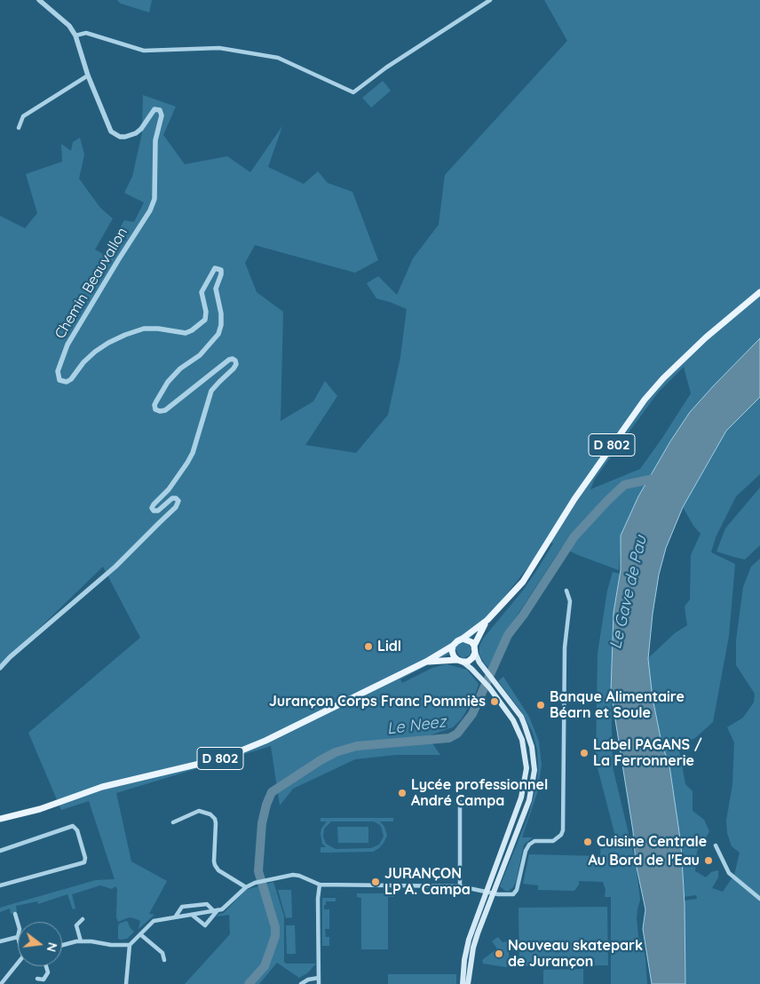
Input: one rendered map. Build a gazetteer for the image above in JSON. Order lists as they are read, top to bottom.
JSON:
{
  "streets": {
    "main road": ["D 802"],
    "street": ["Chemin Beauvallon"]
  },
  "water": ["Le Gave de Pau", "Le Neez"],
  "places": [
    "Lidl",
    "Jurançon Corps Franc Pommiès",
    "Banque Alimentaire Béarn et Soule",
    "Label PAGANS / La Ferronnerie",
    "Lycée professionnel André Campa",
    "Cuisine Centrale",
    "Au Bord de l'Eau",
    "JURANÇON LP A. Campa",
    "Nouveau skatepark de Jurançon"
  ],
  "north": "right"
}
